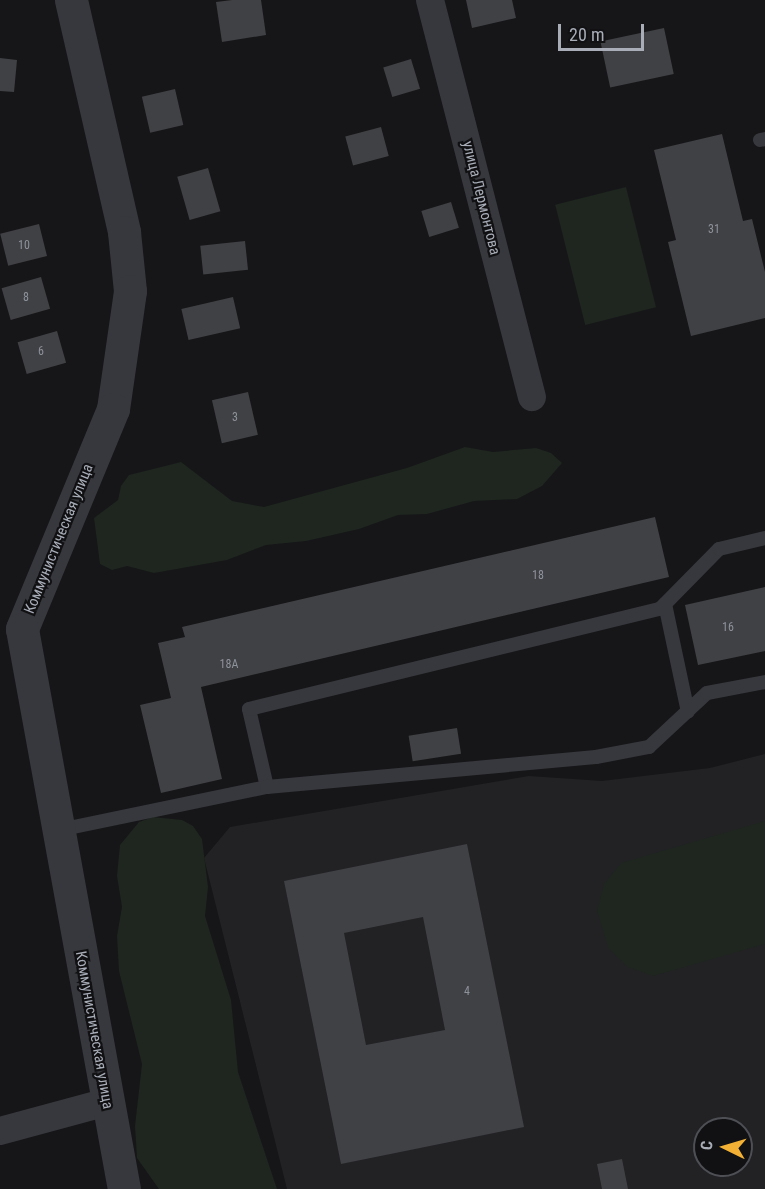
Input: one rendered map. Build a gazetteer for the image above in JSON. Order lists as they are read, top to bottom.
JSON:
{
  "streets": {
    "street": ["улица Лермонтова", "Коммунистическая улица"]
  },
  "house_numbers": [
    "31",
    "10",
    "8",
    "6",
    "3",
    "18",
    "16",
    "18А",
    "4"
  ],
  "scale_bar": "20 m",
  "north": "left"
}
